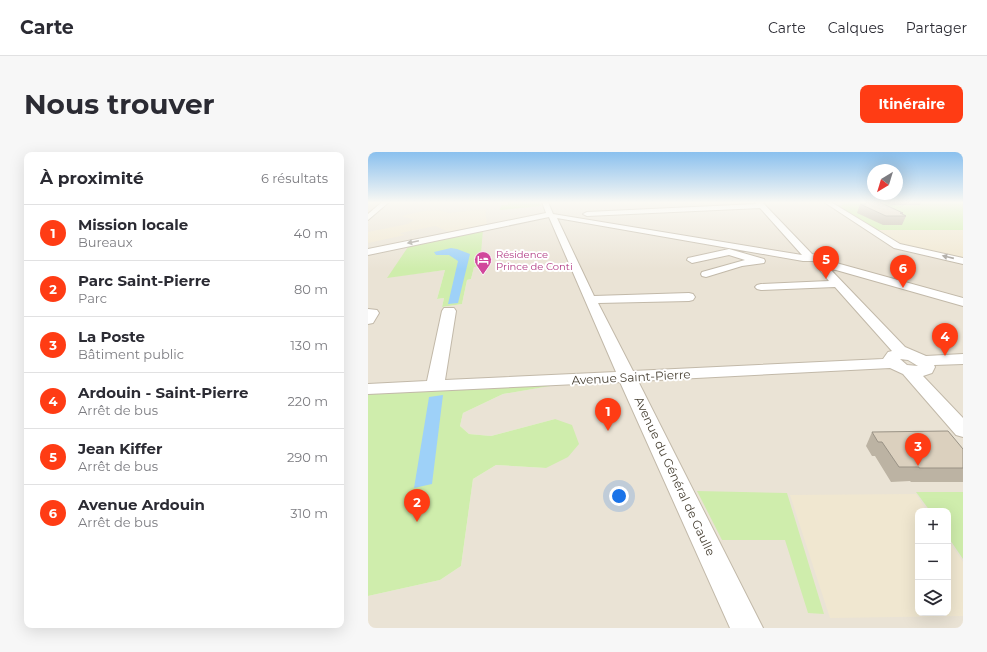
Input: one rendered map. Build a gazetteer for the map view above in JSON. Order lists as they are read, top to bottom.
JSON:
{
  "streets": {
    "street": ["Avenue Saint-Pierre", "Avenue du Général de Gaulle"]
  },
  "crossings": [
    ["Avenue Saint-Pierre", "Avenue du Général de Gaulle"]
  ],
  "places": {
    "hotel": ["Résidence Prince de Conti"]
  },
  "north": "bottom left",
  "page": {
    "header": "Carte",
    "nav": ["Carte", "Calques", "Partager"],
    "buttons": "Itinéraire",
    "title": "Nous trouver",
    "heading": ["À proximité", "6 résultats"],
    "list": [
      {
        "mark": "1",
        "name": "Mission locale",
        "note": "Bureaux",
        "value": "40 m"
      },
      {
        "mark": "2",
        "name": "Parc Saint-Pierre",
        "note": "Parc",
        "value": "80 m"
      },
      {
        "mark": "3",
        "name": "La Poste",
        "note": "Bâtiment public",
        "value": "130 m"
      },
      {
        "mark": "4",
        "name": "Ardouin - Saint-Pierre",
        "note": "Arrêt de bus",
        "value": "220 m"
      },
      {
        "mark": "5",
        "name": "Jean Kiffer",
        "note": "Arrêt de bus",
        "value": "290 m"
      },
      {
        "mark": "6",
        "name": "Avenue Ardouin",
        "note": "Arrêt de bus",
        "value": "310 m"
      }
    ],
    "pins": [
      "5",
      "6",
      "4",
      "1",
      "3",
      "2"
    ],
    "map_buttons": ["+", "−"]
  }
}
